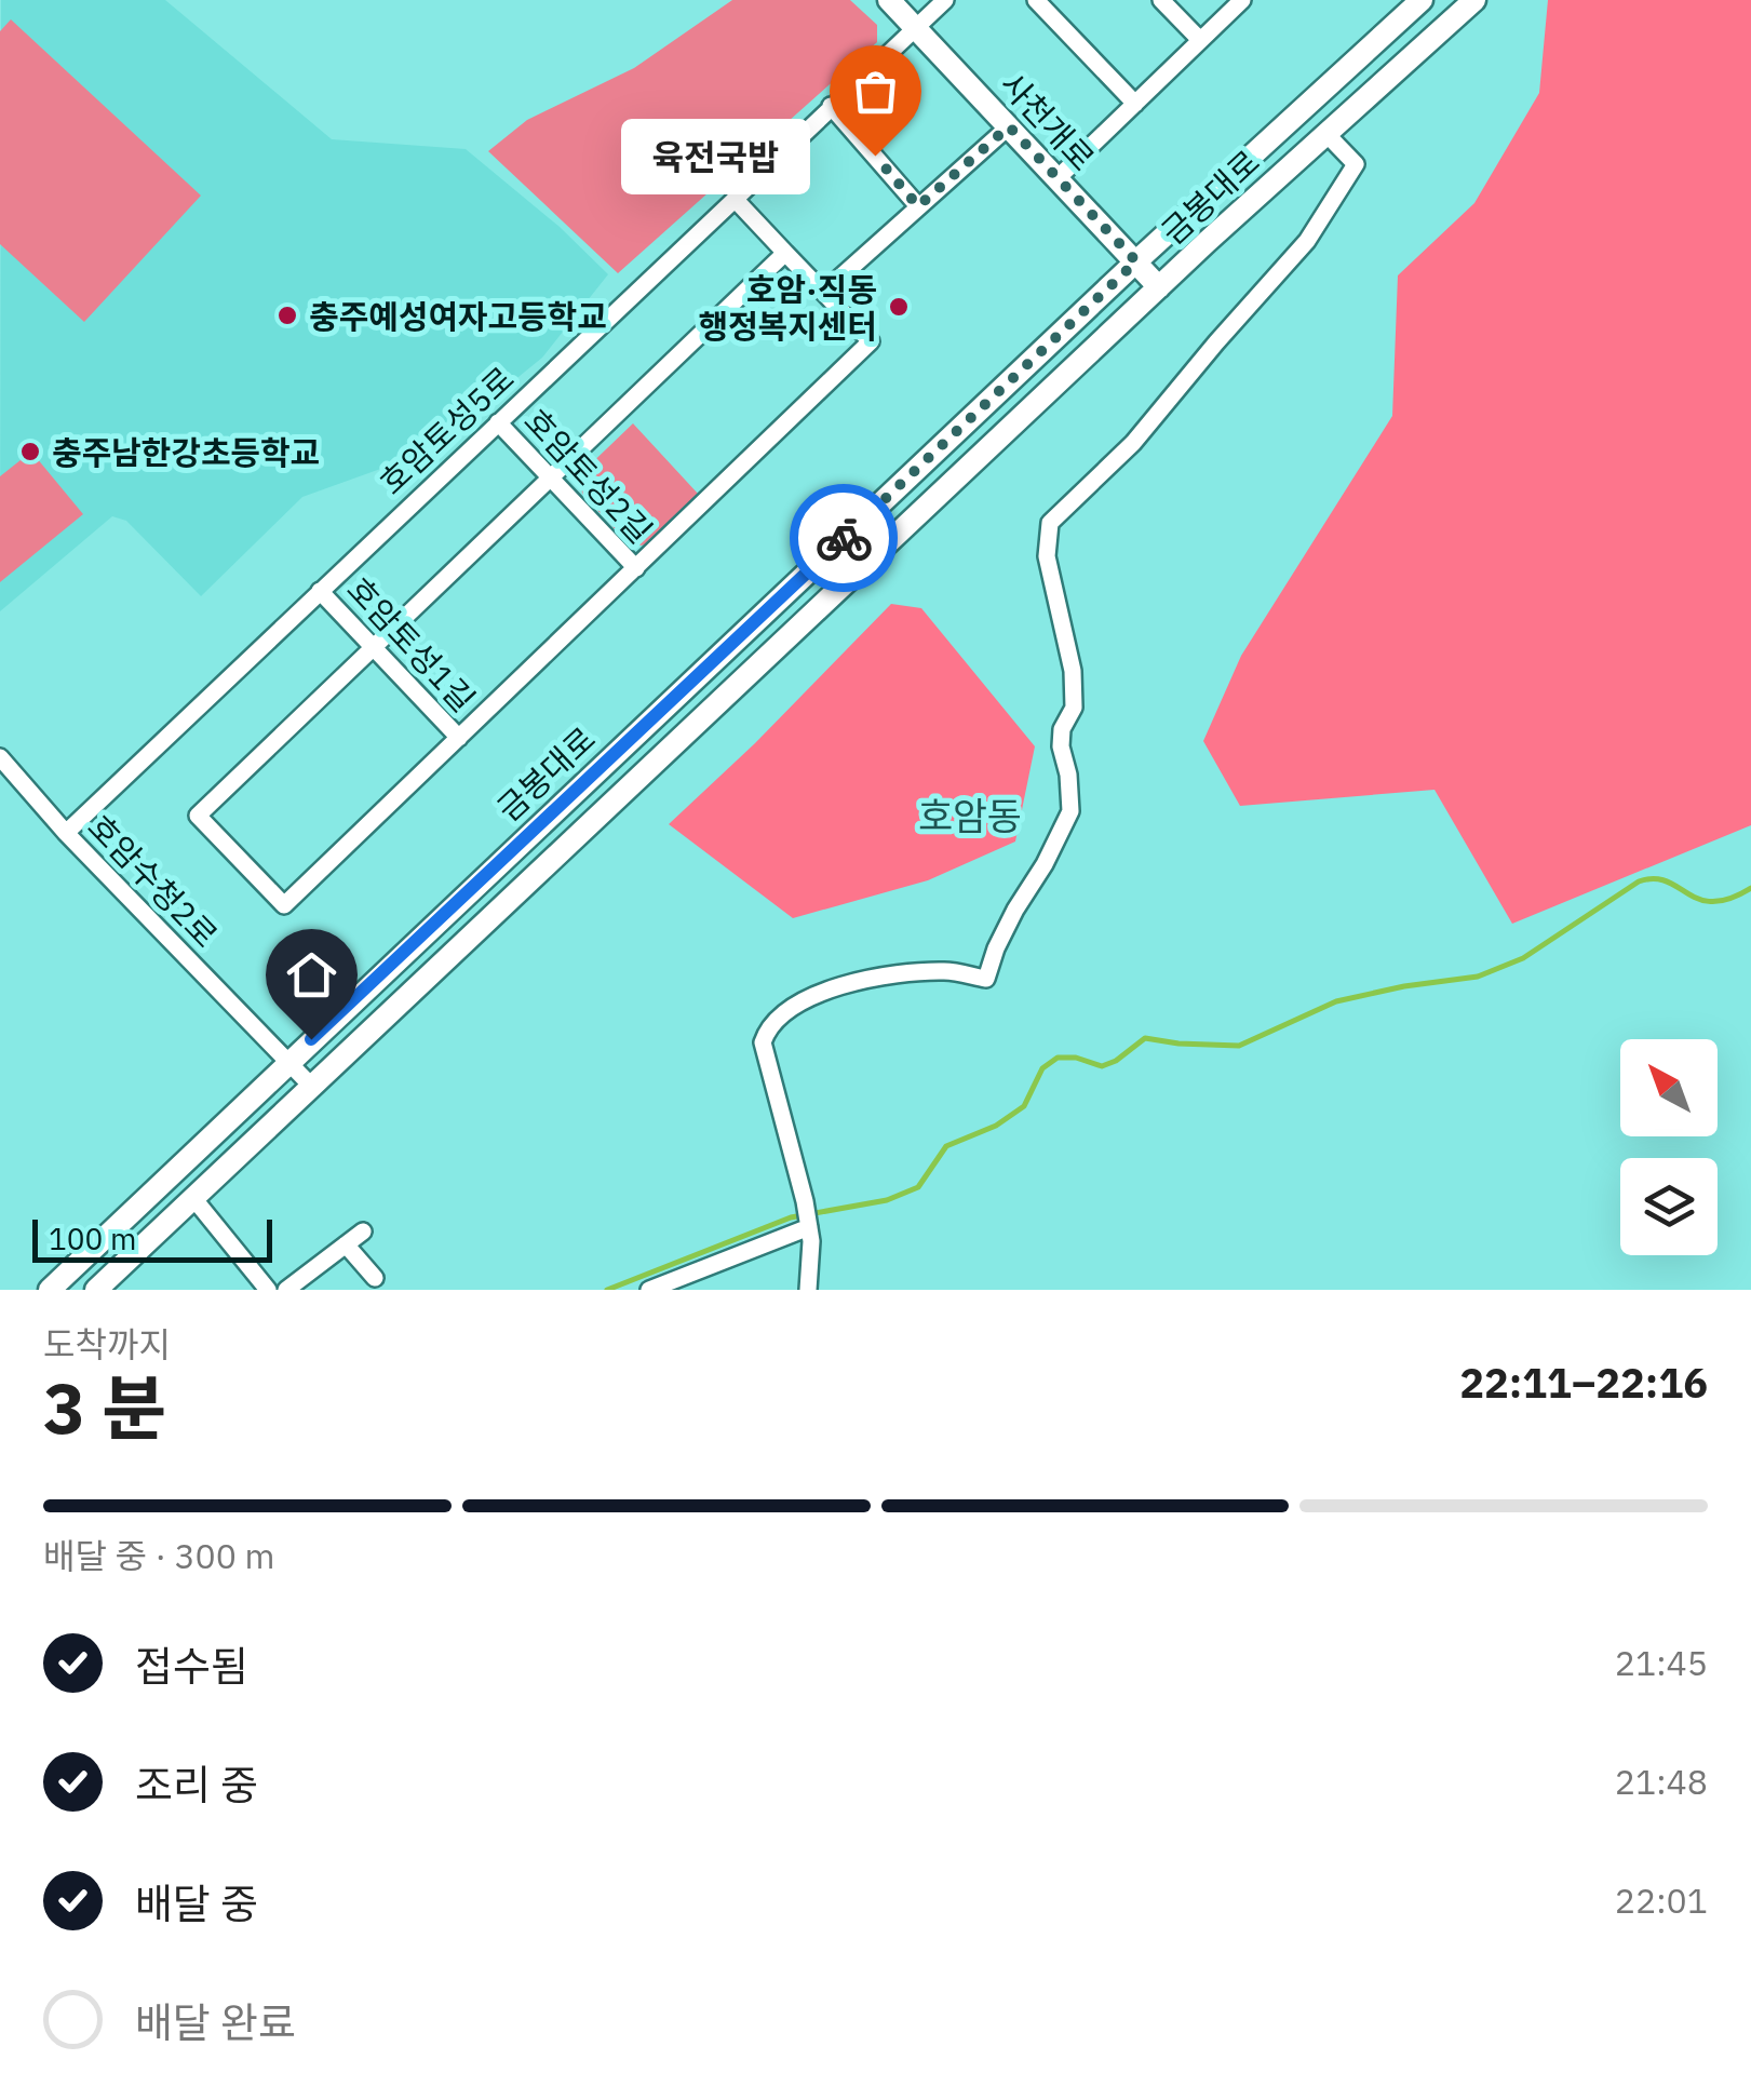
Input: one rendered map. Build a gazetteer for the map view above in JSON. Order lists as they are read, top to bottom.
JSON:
{
  "streets": {
    "street": [
      "사천개로",
      "금봉대로",
      "호암토성5로",
      "호암토성2길",
      "호암토성1길",
      "호암수청2로"
    ]
  },
  "crossings": [
    ["사천개로", "금봉대로"],
    ["사천개로", "호암토성5로"],
    ["금봉대로", "호암수청2로"],
    ["호암토성5로", "호암토성2길"],
    ["호암토성5로", "호암토성1길"],
    ["호암토성5로", "호암수청2로"]
  ],
  "districts": ["호암동"],
  "places": [
    "육전국밥",
    "호암·직동 행정복지센터",
    "충주예성여자고등학교",
    "충주남한강초등학교"
  ],
  "scale_bar": "100 m",
  "north": "top left",
  "page": {
    "bubble": "육전국밥",
    "scale": "100 m",
    "heading": ["3 분", "도착까지", "22:11–22:16"],
    "bar": "배달 중 · 300 m",
    "list": [
      ["접수됨", "21:45"],
      ["조리 중", "21:48"],
      ["배달 중", "22:01"],
      "배달 완료"
    ]
  }
}
